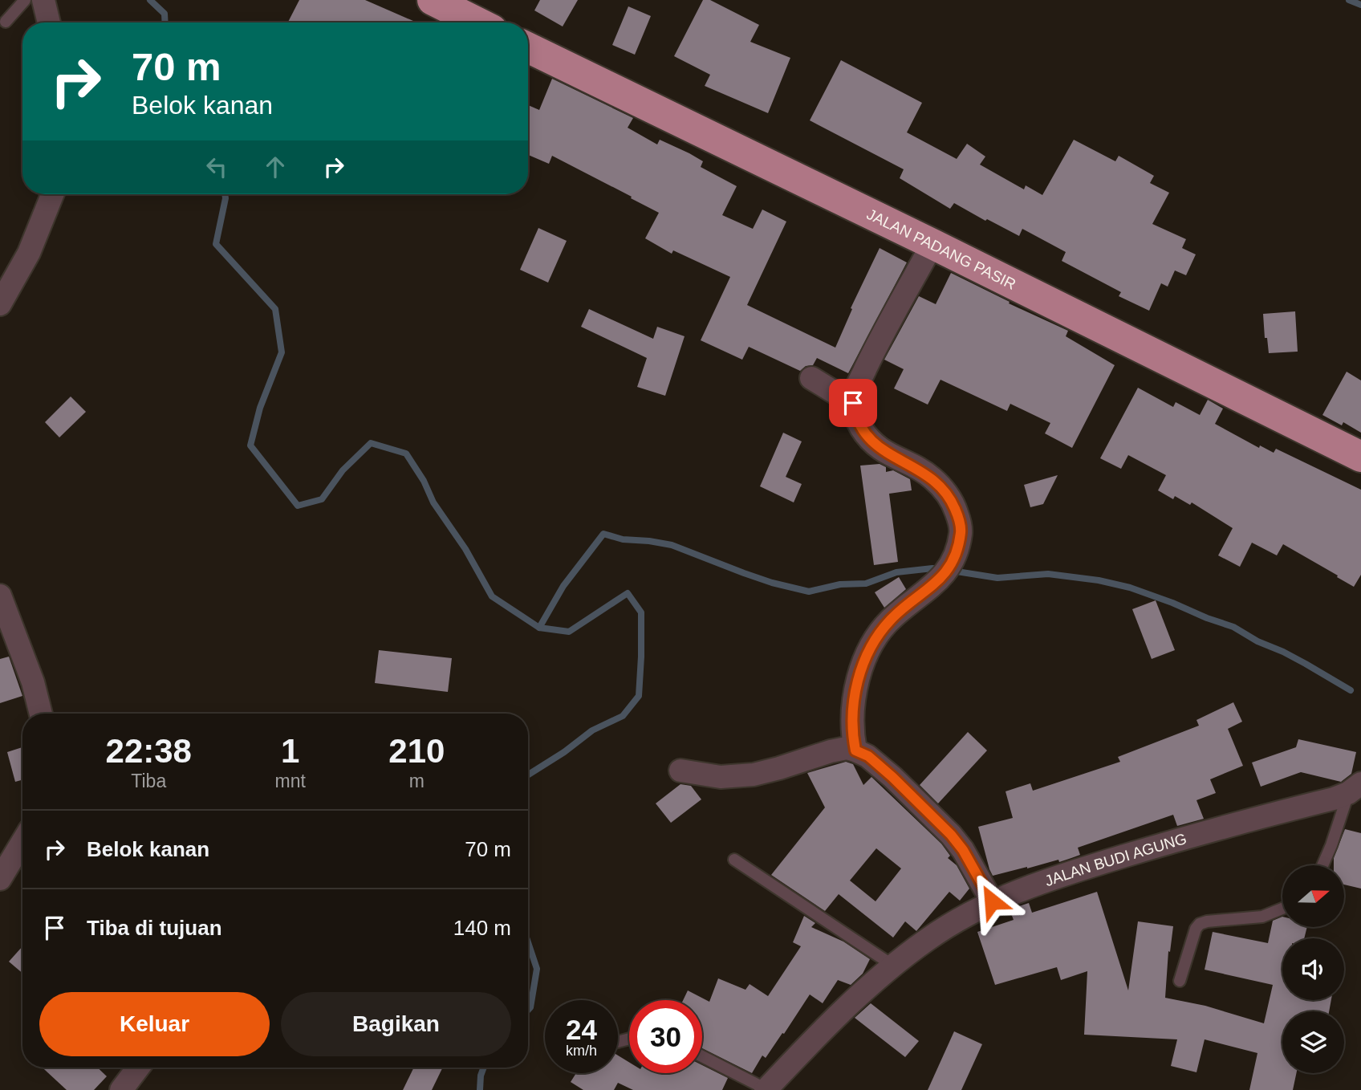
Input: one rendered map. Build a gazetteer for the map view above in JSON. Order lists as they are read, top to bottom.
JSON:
{
  "streets": {
    "highway": ["JALAN PADANG PASIR"],
    "street": ["JALAN BUDI AGUNG"]
  },
  "north": "right",
  "page": {
    "turn": ["70 m", "Belok kanan"],
    "eta": [
      "22:38",
      "Tiba",
      "1",
      "mnt",
      "210",
      "m"
    ],
    "list": [
      {
        "name": "Belok kanan",
        "value": "70 m"
      },
      {
        "name": "Tiba di tujuan",
        "value": "140 m"
      }
    ],
    "buttons": ["Keluar", "Bagikan"],
    "speed": "24 km/h",
    "limit": "30"
  }
}
